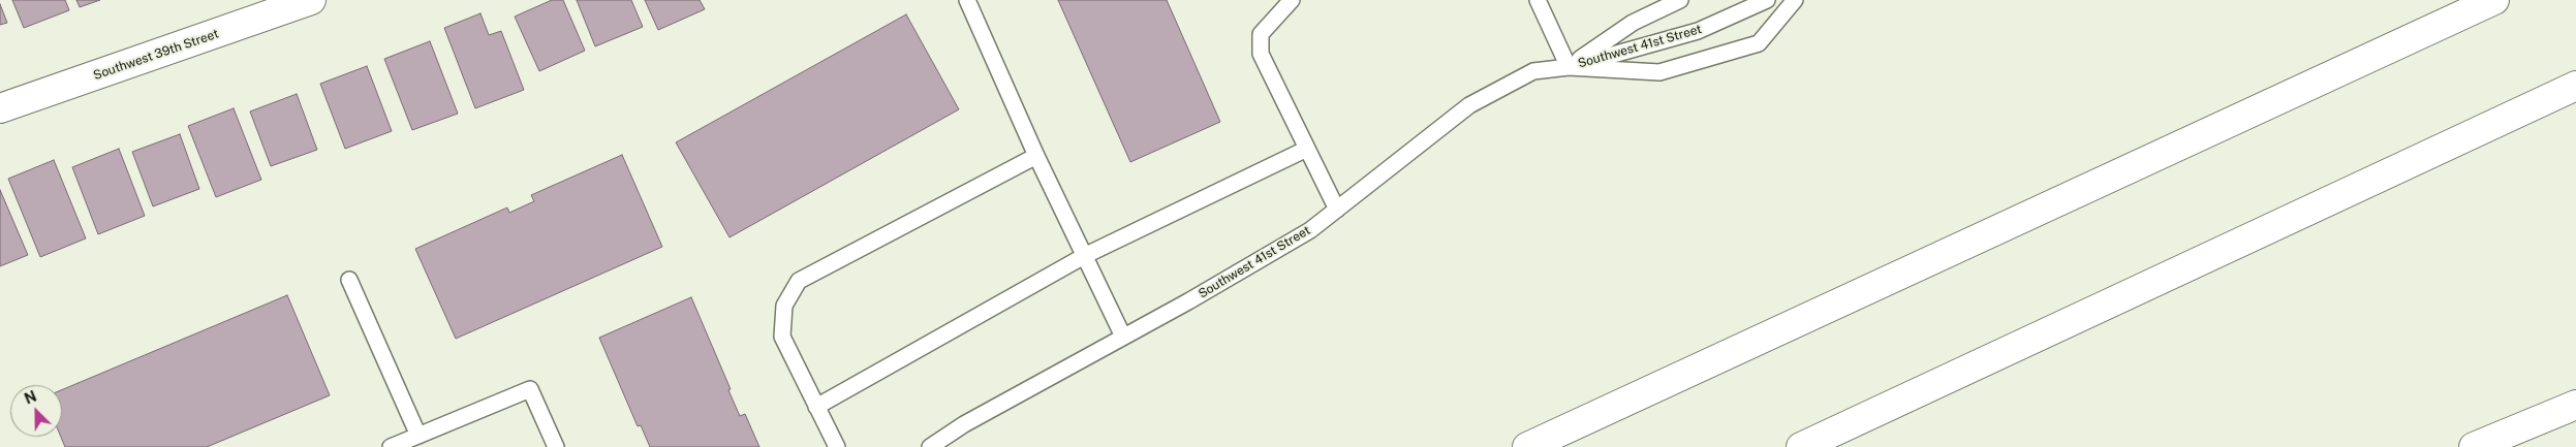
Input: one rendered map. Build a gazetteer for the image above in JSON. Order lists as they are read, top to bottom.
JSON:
{
  "streets": {
    "main road": ["Southwest 39th Street"],
    "lane": ["Southwest 41st Street"]
  },
  "north": "top left"
}
